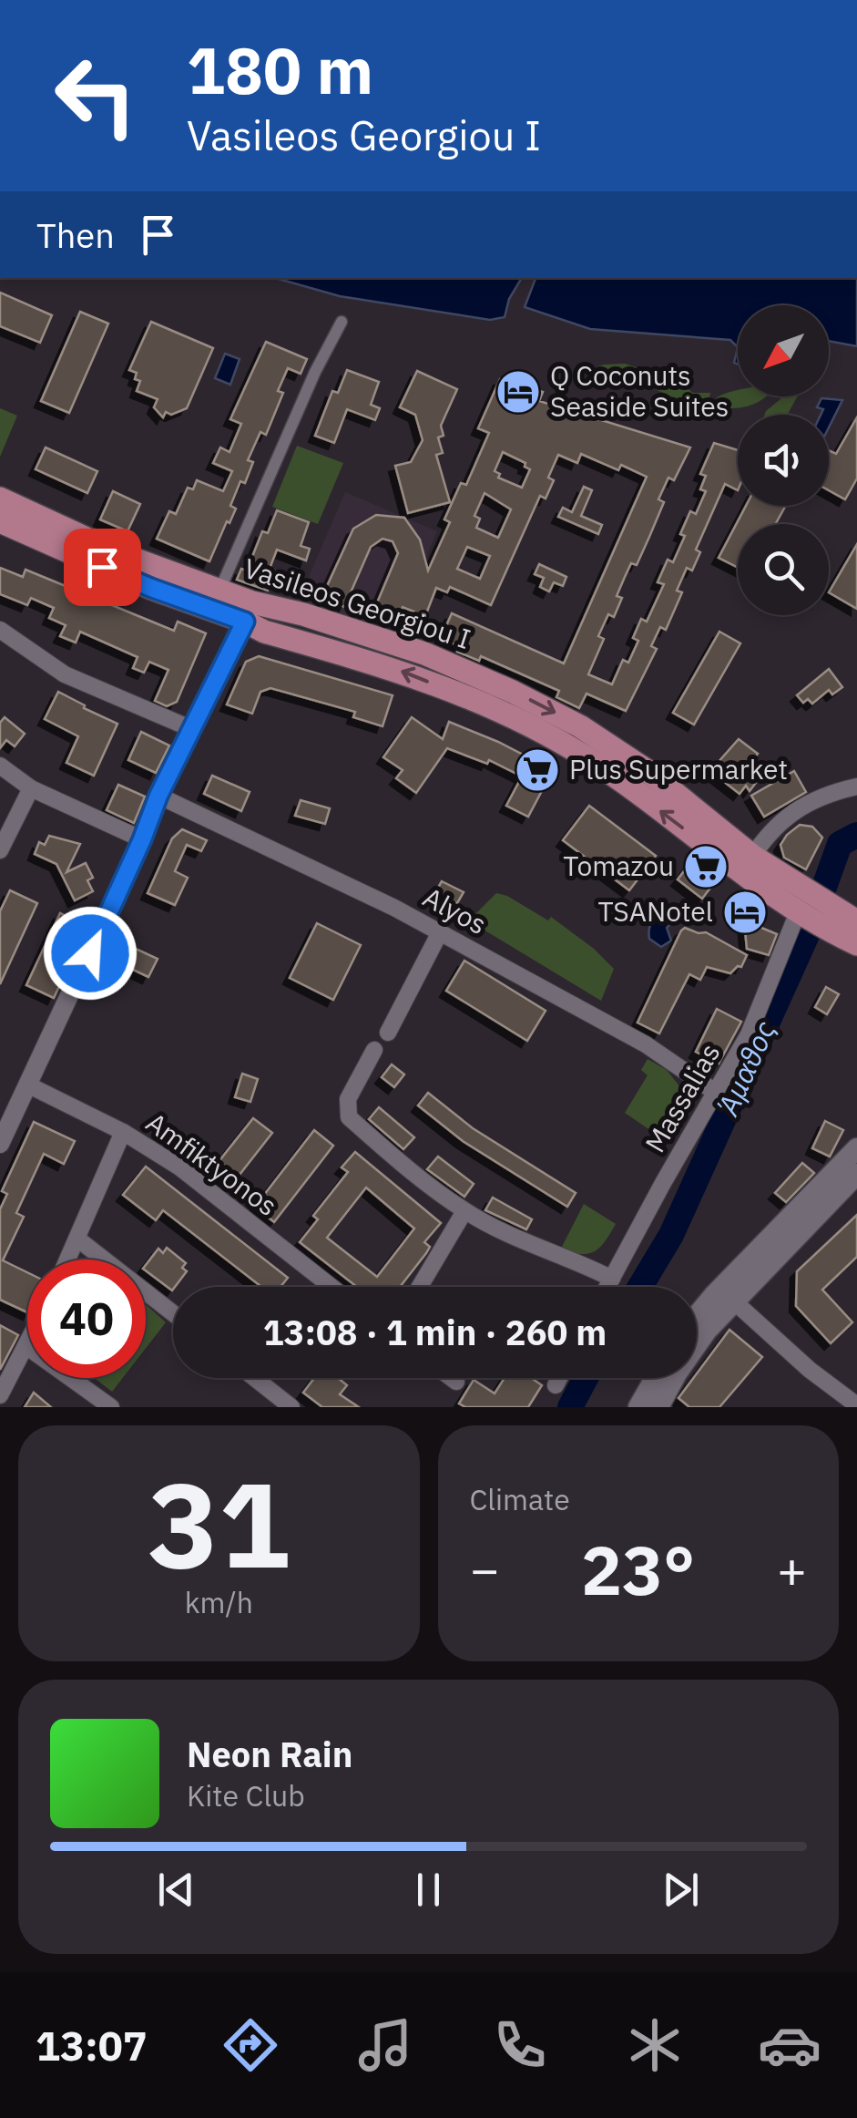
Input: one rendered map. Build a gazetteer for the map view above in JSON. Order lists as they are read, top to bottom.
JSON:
{
  "streets": {
    "main road": ["Vasileos Georgiou I"],
    "street": ["Alyos", "Massalias", "Amfiktyonos"]
  },
  "crossings": [
    ["Vasileos Georgiou I", "Massalias"],
    ["Alyos", "Massalias"]
  ],
  "water": ["Άμαθος"],
  "places": {
    "hotel": ["Q Coconuts Seaside Suites", "TSANotel"],
    "supermarket": ["Plus Supermarket", "Tomazou"]
  },
  "north": "bottom left",
  "page": {
    "turn": ["180 m", "Vasileos Georgiou I"],
    "then": "Then",
    "limit": "40",
    "trip": "13:08 · 1 min · 260 m",
    "tile": [
      ["31", "km/h"],
      "Climate"
    ],
    "heat": ["−", "23°", "+"],
    "song": ["Neon Rain", "Kite Club"],
    "tabs": "13:07"
  }
}
